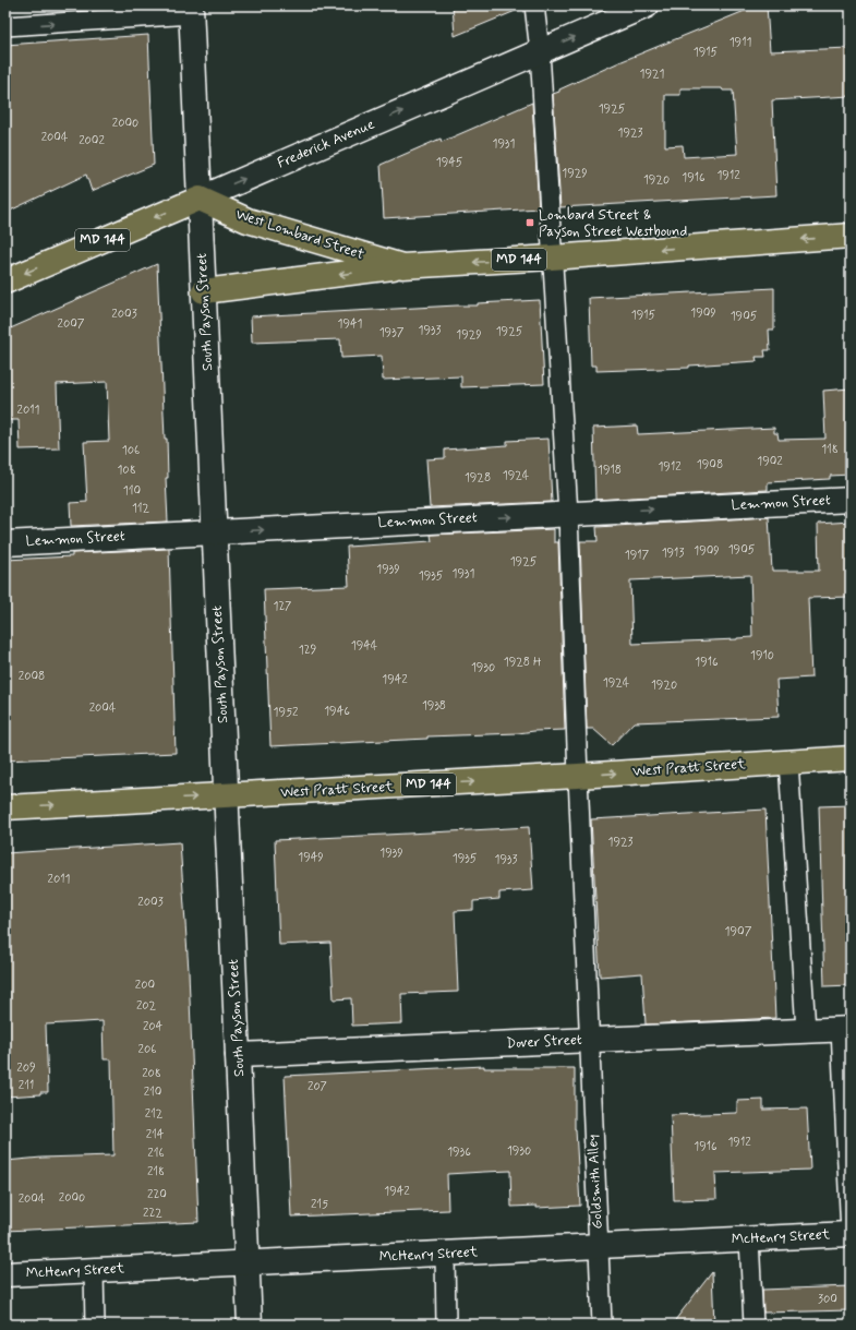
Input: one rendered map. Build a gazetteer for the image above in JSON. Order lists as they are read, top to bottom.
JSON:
{
  "streets": {
    "main road": [
      "Frederick Avenue",
      "West Lombard Street",
      "MD 144",
      "West Pratt Street"
    ],
    "street": [
      "South Payson Street",
      "Lemmon Street",
      "Dover Street",
      "McHenry Street"
    ],
    "lane": ["Goldsmith Alley"]
  },
  "crossings": [
    ["Frederick Avenue", "West Lombard Street"],
    ["Frederick Avenue", "South Payson Street"],
    ["Frederick Avenue", "Goldsmith Alley"],
    ["West Lombard Street", "South Payson Street"],
    ["West Lombard Street", "Goldsmith Alley"],
    ["South Payson Street", "Lemmon Street"],
    ["South Payson Street", "West Pratt Street"],
    ["South Payson Street", "Dover Street"],
    ["South Payson Street", "McHenry Street"],
    ["Lemmon Street", "Goldsmith Alley"],
    ["West Pratt Street", "Goldsmith Alley"],
    ["Dover Street", "Goldsmith Alley"],
    ["Goldsmith Alley", "McHenry Street"]
  ],
  "one_way": ["Lemmon Street", "West Pratt Street"],
  "places": {
    "transit": ["Lombard Street & Payson Street Westbound"]
  },
  "house_numbers": [
    "1911",
    "1915",
    "1921",
    "1925",
    "2000",
    "1923",
    "2004",
    "2002",
    "1931",
    "1945",
    "1929",
    "1912",
    "1916",
    "1920",
    "1909",
    "2003",
    "1915",
    "1905",
    "2007",
    "1941",
    "1933",
    "1925",
    "1937",
    "1929",
    "2011",
    "118",
    "106",
    "1902",
    "1908",
    "1912",
    "108",
    "1918",
    "1924",
    "1928",
    "110",
    "112",
    "1905",
    "1909",
    "1913",
    "1917",
    "1925",
    "1939",
    "1931",
    "1935",
    "127",
    "1944",
    "129",
    "1910",
    "1928 H",
    "1916",
    "1930",
    "2008",
    "1942",
    "1924",
    "1920",
    "1938",
    "2004",
    "1946",
    "1952",
    "1923",
    "1939",
    "1949",
    "1935",
    "1933",
    "2011",
    "2003",
    "1907",
    "200",
    "202",
    "204",
    "206",
    "209",
    "208",
    "211",
    "207",
    "210",
    "212",
    "214",
    "1912",
    "1916",
    "1930",
    "1936",
    "216",
    "218",
    "1942",
    "220",
    "2000",
    "2004",
    "215",
    "222",
    "300"
  ]
}
